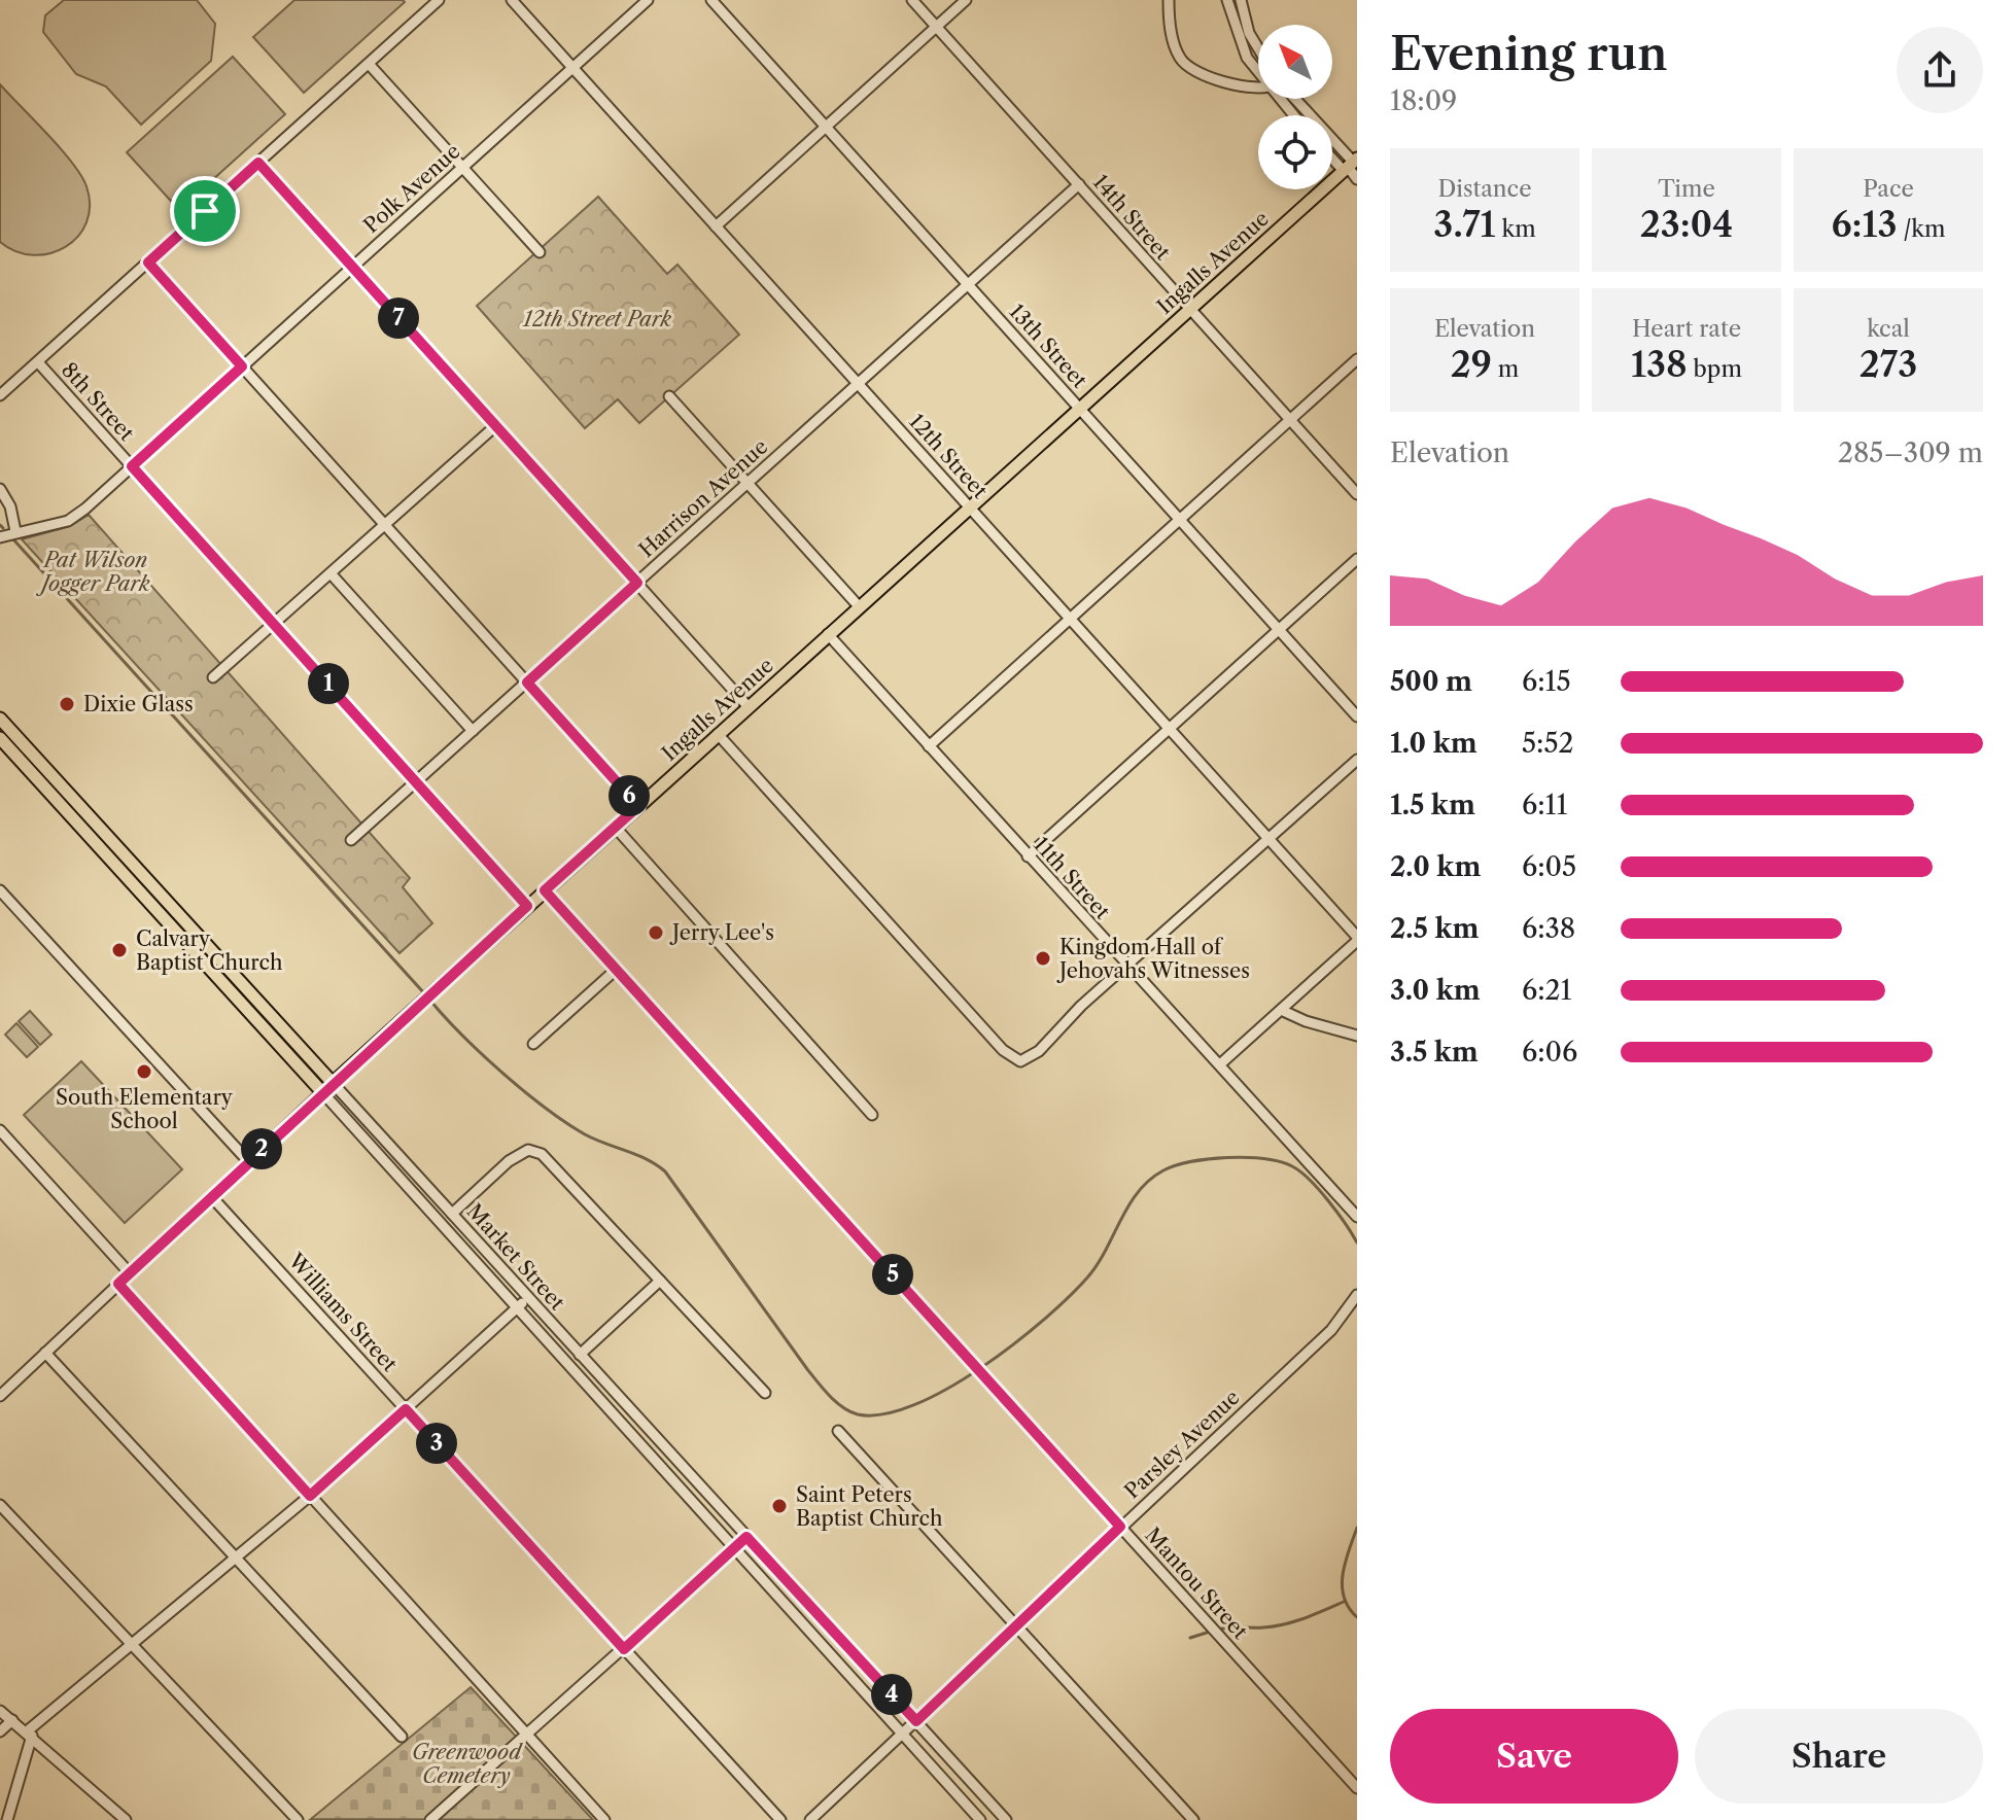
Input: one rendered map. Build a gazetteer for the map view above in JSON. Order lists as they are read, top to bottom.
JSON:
{
  "streets": {
    "main road": ["Ingalls Avenue", "Market Street"],
    "street": [
      "Polk Avenue",
      "14th Street",
      "13th Street",
      "8th Street",
      "12th Street",
      "Harrison Avenue",
      "11th Street",
      "Williams Street",
      "Parsley Avenue",
      "Mantou Street"
    ]
  },
  "crossings": [
    ["Polk Avenue", "8th Street"],
    ["Polk Avenue", "12th Street"],
    ["14th Street", "Ingalls Avenue"],
    ["14th Street", "Harrison Avenue"],
    ["Ingalls Avenue", "13th Street"],
    ["Ingalls Avenue", "8th Street"],
    ["Ingalls Avenue", "12th Street"],
    ["Ingalls Avenue", "11th Street"],
    ["Ingalls Avenue", "Market Street"],
    ["Ingalls Avenue", "Williams Street"],
    ["Ingalls Avenue", "Mantou Street"],
    ["13th Street", "Harrison Avenue"],
    ["8th Street", "Harrison Avenue"],
    ["12th Street", "Harrison Avenue"],
    ["Market Street", "Parsley Avenue"],
    ["Parsley Avenue", "Mantou Street"]
  ],
  "parks": ["12th Street Park", "Pat Wilson Jogger Park", "Greenwood Cemetery"],
  "places": [
    "Dixie Glass",
    "Jerry Lee's",
    "Calvary Baptist Church",
    "Kingdom Hall of Jehovahs Witnesses",
    "South Elementary School",
    "Saint Peters Baptist Church"
  ],
  "north": "top left",
  "page": {
    "heading": ["Evening run", "18:09"],
    "stats": [
      ["Distance", "3.71 km"],
      ["Time", "23:04"],
      ["Pace", "6:13 /km"],
      ["Elevation", "29 m"],
      ["Heart rate", "138 bpm"],
      ["kcal", "273"]
    ],
    "pins": [
      "7",
      "1",
      "6",
      "2",
      "5",
      "3",
      "4"
    ],
    "chart": ["Elevation", "285–309 m"],
    "list": [
      {
        "name": "500 m",
        "note": "6:15"
      },
      {
        "name": "1.0 km",
        "note": "5:52"
      },
      {
        "name": "1.5 km",
        "note": "6:11"
      },
      {
        "name": "2.0 km",
        "note": "6:05"
      },
      {
        "name": "2.5 km",
        "note": "6:38"
      },
      {
        "name": "3.0 km",
        "note": "6:21"
      },
      {
        "name": "3.5 km",
        "note": "6:06"
      }
    ],
    "buttons": ["Save", "Share"]
  }
}
